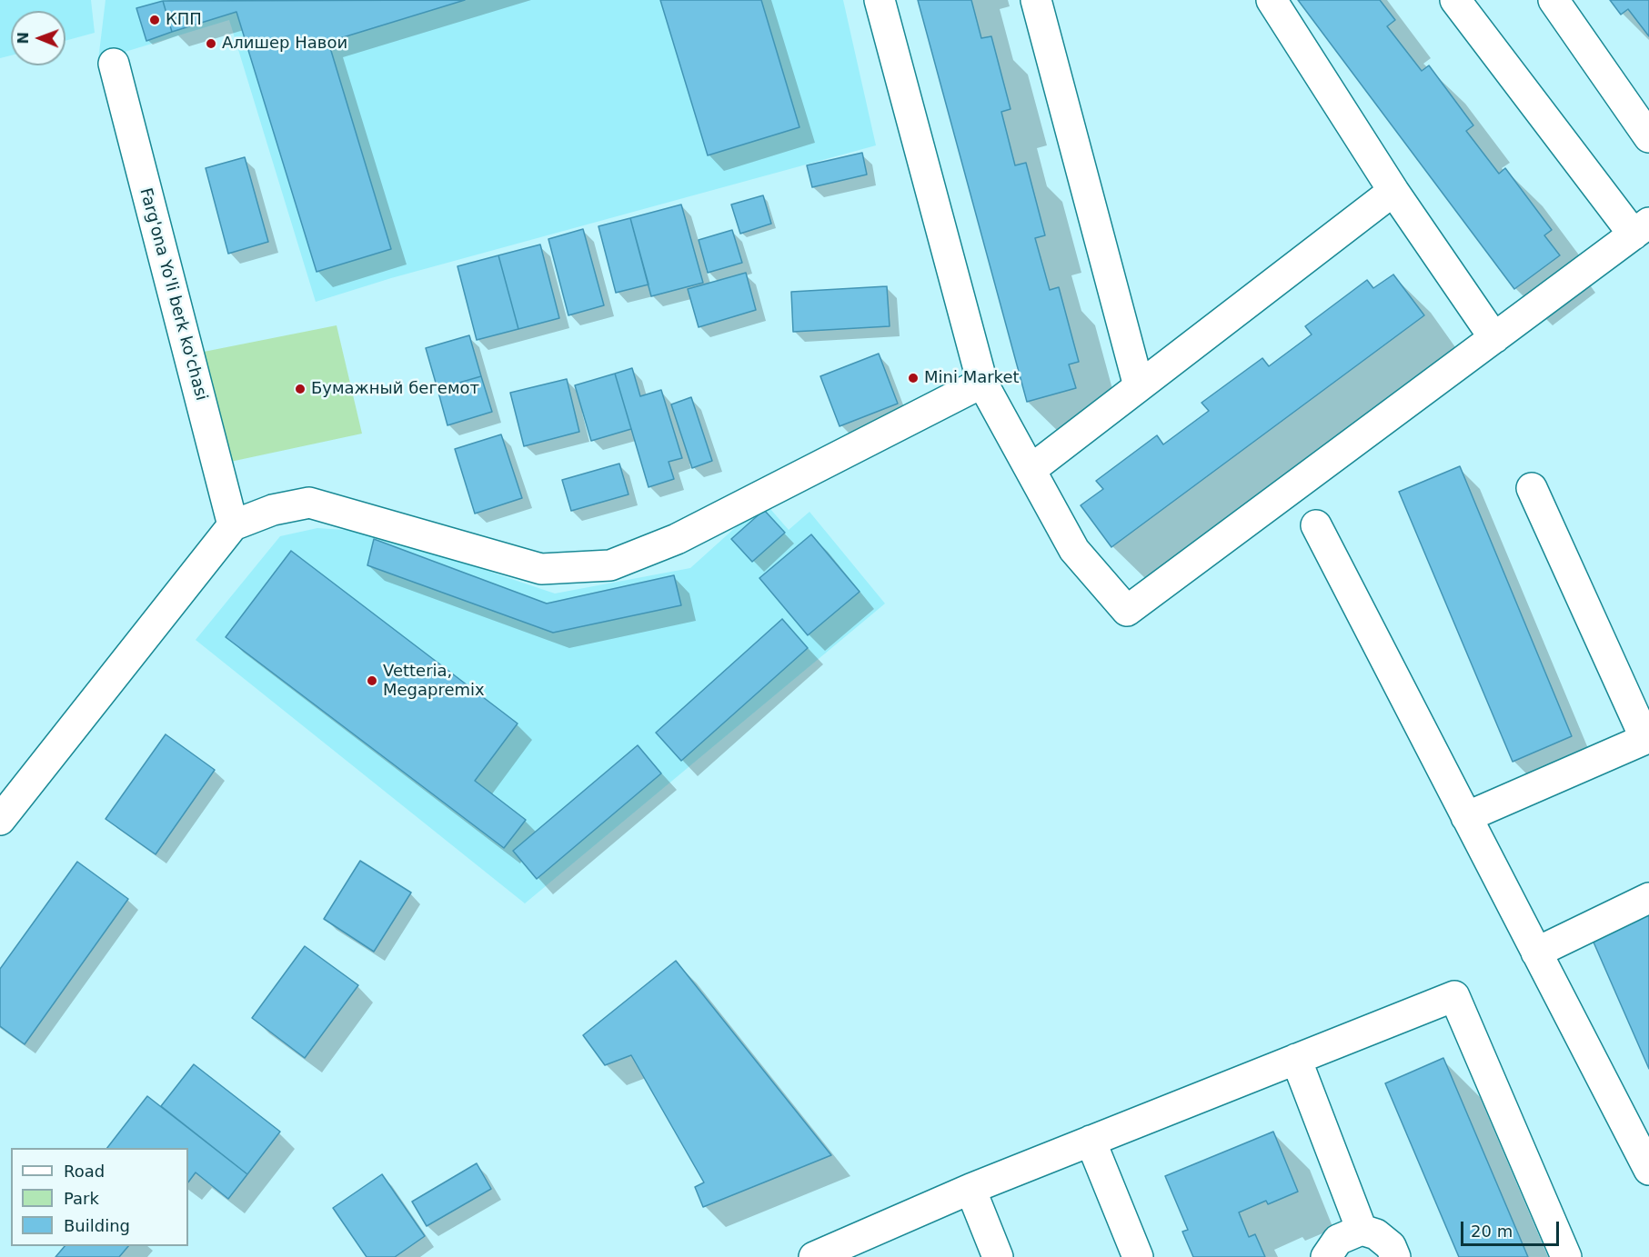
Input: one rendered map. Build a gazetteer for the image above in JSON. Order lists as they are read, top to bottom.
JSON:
{
  "streets": {
    "street": ["Farg'ona Yo'li berk ko'chasi"]
  },
  "places": [
    "КПП",
    "Алишер Навои",
    "Mini Market",
    "Бумажный бегемот",
    "Vetteria, Megapremix"
  ],
  "legend": ["Road", "Park", "Building"],
  "scale_bar": "20 m",
  "north": "left"
}
